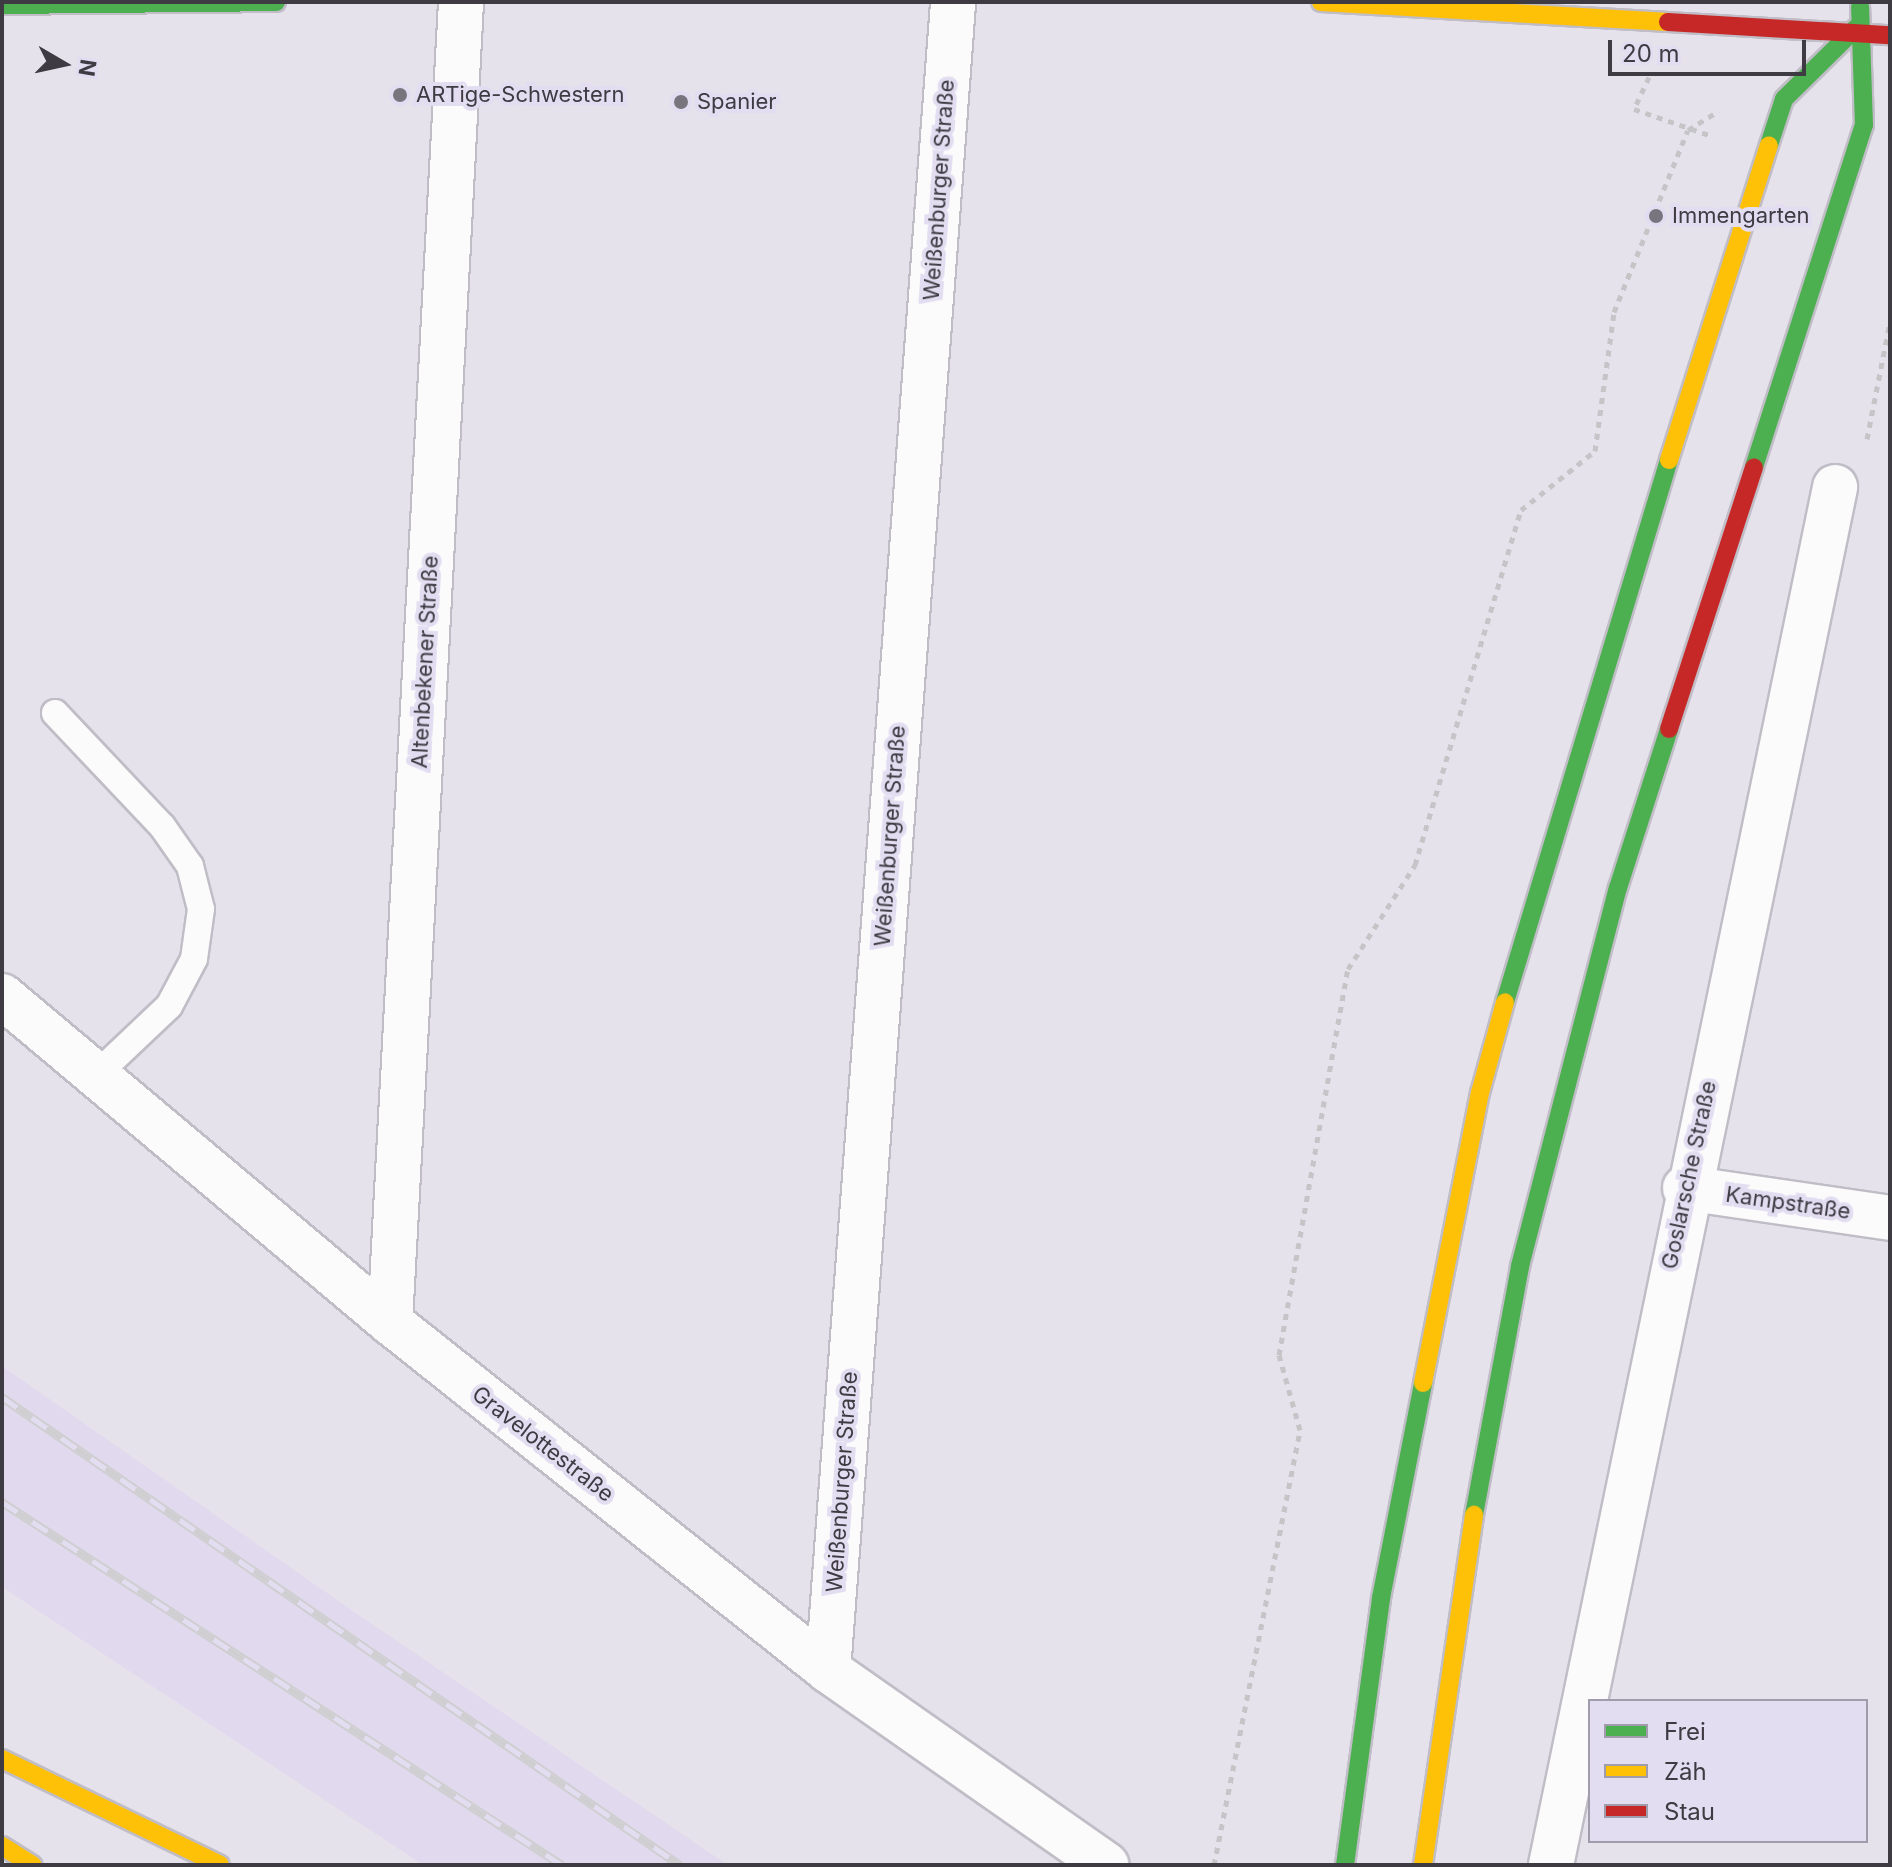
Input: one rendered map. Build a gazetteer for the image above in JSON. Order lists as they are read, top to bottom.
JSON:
{
  "streets": {
    "street": [
      "Weißenburger Straße",
      "Altenbekener Straße",
      "Goslarsche Straße",
      "Kampstraße",
      "Gravelottestraße"
    ]
  },
  "crossings": [
    ["Weißenburger Straße", "Gravelottestraße"],
    ["Altenbekener Straße", "Gravelottestraße"],
    ["Goslarsche Straße", "Kampstraße"]
  ],
  "places": ["ARTige-Schwestern", "Spanier", "Immengarten"],
  "legend": ["Frei", "Zäh", "Stau"],
  "scale_bar": "20 m",
  "north": "right"
}
